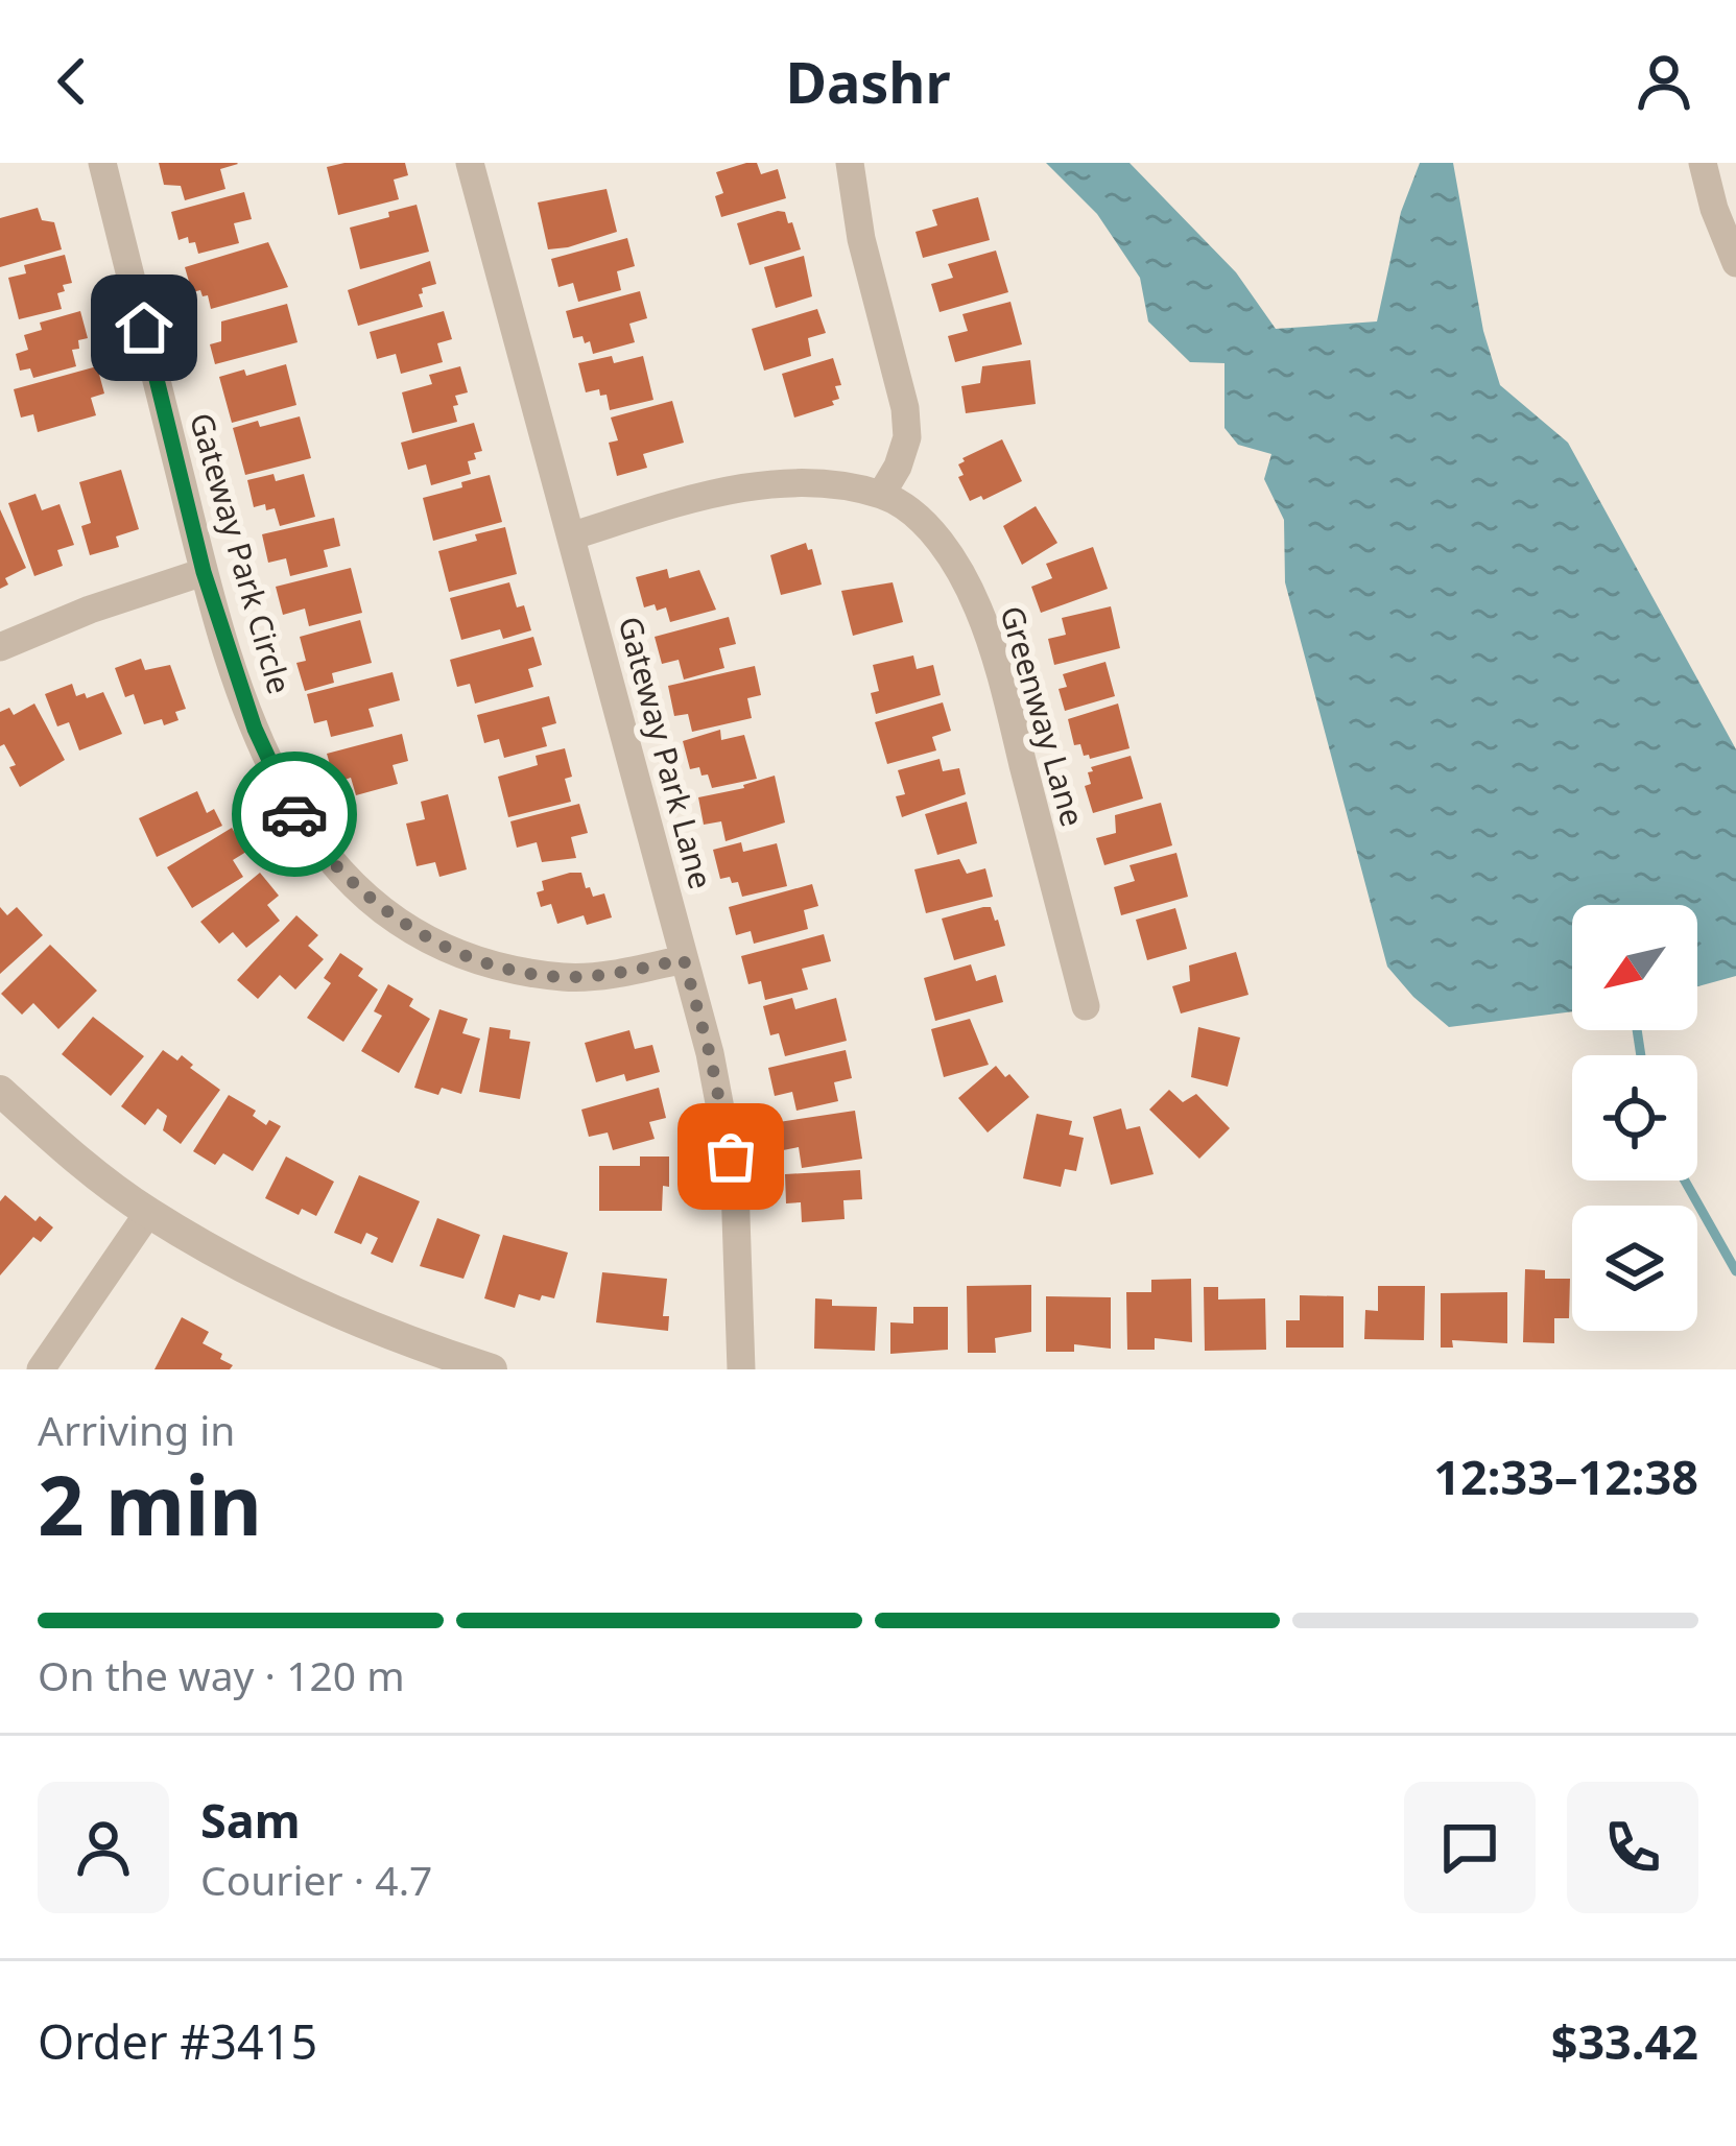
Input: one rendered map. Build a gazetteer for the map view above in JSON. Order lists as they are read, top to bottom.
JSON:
{
  "streets": {
    "street": ["Gateway Park Circle", "Greenway Lane", "Gateway Park Lane"]
  },
  "crossings": [
    ["Gateway Park Circle", "Gateway Park Lane"],
    ["Greenway Lane", "Gateway Park Lane"]
  ],
  "north": "bottom left",
  "page": {
    "header": "Dashr",
    "heading": ["2 min", "Arriving in", "12:33–12:38"],
    "panel": [
      "Sam",
      "Courier · 4.7",
      "Order #3415",
      "$33.42"
    ],
    "bar": "On the way · 120 m"
  }
}
